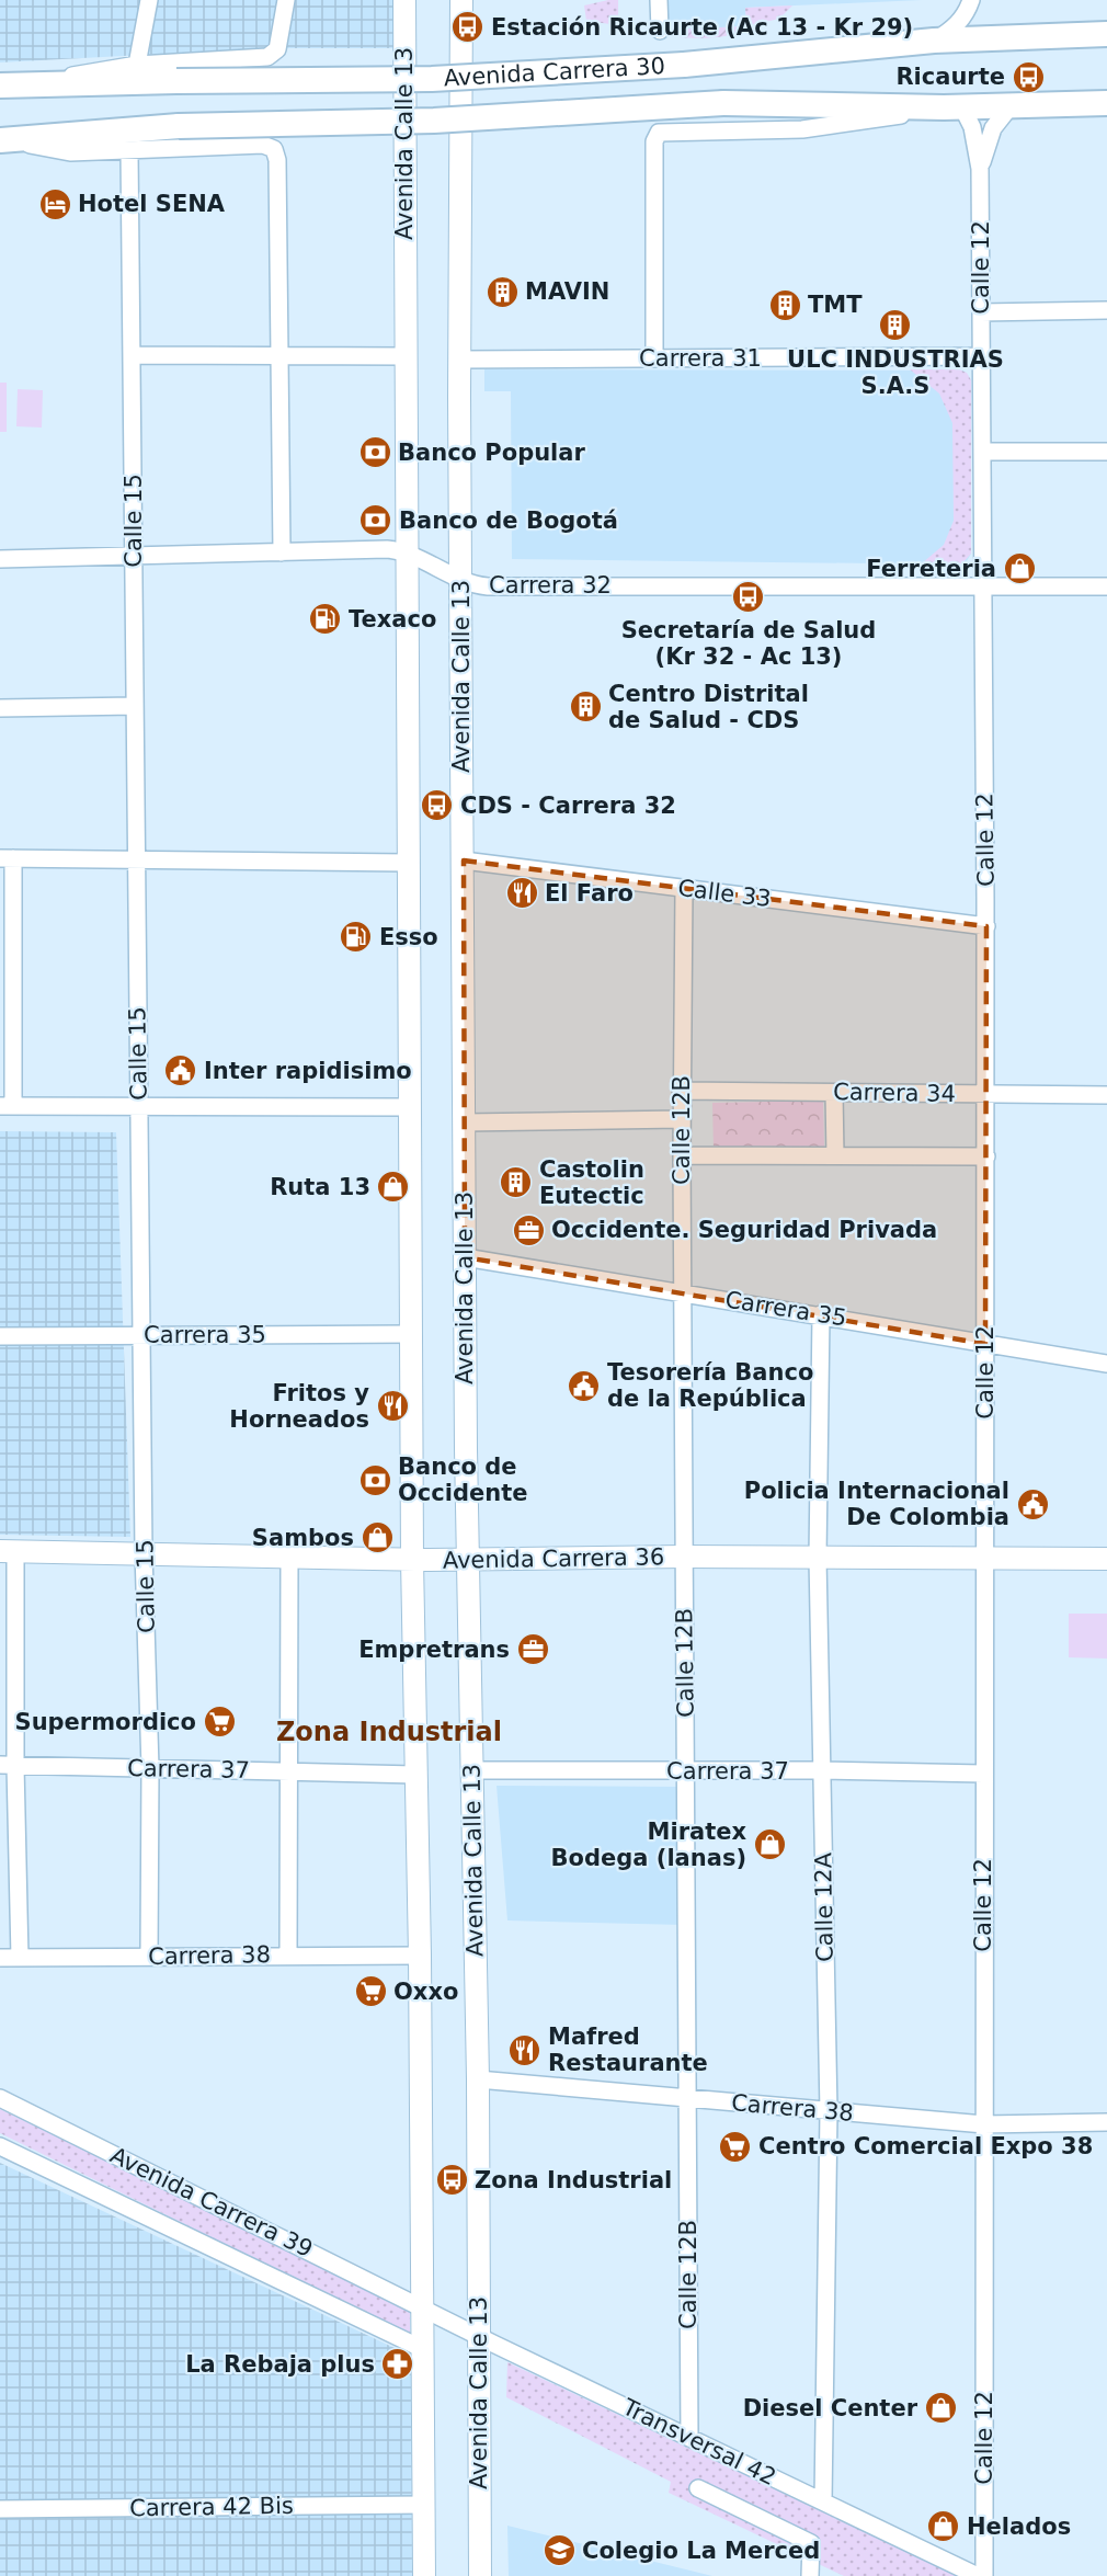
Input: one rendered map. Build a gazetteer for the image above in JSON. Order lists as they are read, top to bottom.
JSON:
{
  "streets": {
    "highway": ["Avenida Carrera 30"],
    "main road": ["Avenida Calle 13", "Avenida Carrera 36"],
    "street": [
      "Calle 12",
      "Carrera 31",
      "Calle 15",
      "Carrera 32",
      "Calle 33",
      "Carrera 34",
      "Calle 12B",
      "Carrera 35",
      "Carrera 37",
      "Calle 12A",
      "Carrera 38",
      "Avenida Carrera 39",
      "Transversal 42",
      "Carrera 42 Bis"
    ]
  },
  "crossings": [
    ["Avenida Carrera 30", "Calle 12"],
    ["Avenida Calle 13", "Carrera 31"],
    ["Avenida Calle 13", "Carrera 32"],
    ["Avenida Calle 13", "Calle 33"],
    ["Avenida Calle 13", "Carrera 35"],
    ["Avenida Calle 13", "Avenida Carrera 36"],
    ["Avenida Calle 13", "Carrera 37"],
    ["Avenida Calle 13", "Carrera 38"],
    ["Avenida Calle 13", "Avenida Carrera 39"],
    ["Avenida Calle 13", "Transversal 42"],
    ["Avenida Calle 13", "Carrera 42 Bis"],
    ["Calle 12", "Carrera 31"],
    ["Calle 12", "Carrera 32"],
    ["Calle 12", "Calle 33"],
    ["Calle 12", "Carrera 34"],
    ["Calle 12", "Carrera 35"],
    ["Calle 12", "Avenida Carrera 36"],
    ["Calle 12", "Carrera 37"],
    ["Calle 12", "Carrera 38"],
    ["Calle 15", "Carrera 32"],
    ["Calle 15", "Carrera 35"],
    ["Calle 15", "Avenida Carrera 36"],
    ["Calle 15", "Carrera 37"],
    ["Calle 15", "Carrera 38"],
    ["Calle 33", "Calle 12B"],
    ["Carrera 34", "Calle 12B"],
    ["Calle 12B", "Carrera 35"],
    ["Calle 12B", "Avenida Carrera 36"],
    ["Calle 12B", "Carrera 37"],
    ["Calle 12B", "Carrera 38"],
    ["Calle 12B", "Transversal 42"],
    ["Carrera 35", "Calle 12A"],
    ["Avenida Carrera 36", "Calle 12A"],
    ["Carrera 37", "Calle 12A"],
    ["Calle 12A", "Carrera 38"],
    ["Calle 12A", "Transversal 42"],
    ["Avenida Carrera 39", "Transversal 42"]
  ],
  "districts": ["Zona Industrial"],
  "places": {
    "bus stop": [
      "Estación Ricaurte (Ac 13 - Kr 29)",
      "Ricaurte",
      "Secretaría de Salud (Kr 32 - Ac 13)",
      "CDS - Carrera 32",
      "Zona Industrial"
    ],
    "hotel": ["Hotel SENA"],
    "building": [
      "MAVIN",
      "TMT",
      "ULC INDUSTRIAS S.A.S",
      "Centro Distrital de Salud - CDS",
      "Castolin Eutectic"
    ],
    "bank": ["Banco Popular", "Banco de Bogotá", "Banco de Occidente"],
    "shop": [
      "Ferreteria",
      "Ruta 13",
      "Sambos",
      "Miratex Bodega (lanas)",
      "Diesel Center",
      "Helados"
    ],
    "fuel station": ["Texaco", "Esso"],
    "restaurant": ["El Faro", "Fritos y Horneados", "Mafred Restaurante"],
    "public building": ["Inter rapidisimo", "Tesorería Banco de la República", "Policia Internacional De Colombia"],
    "office": ["Occidente. Seguridad Privada", "Empretrans"],
    "supermarket": ["Supermordico", "Oxxo", "Centro Comercial Expo 38"],
    "pharmacy": ["La Rebaja plus"],
    "school or university": ["Colegio La Merced"]
  }
}
